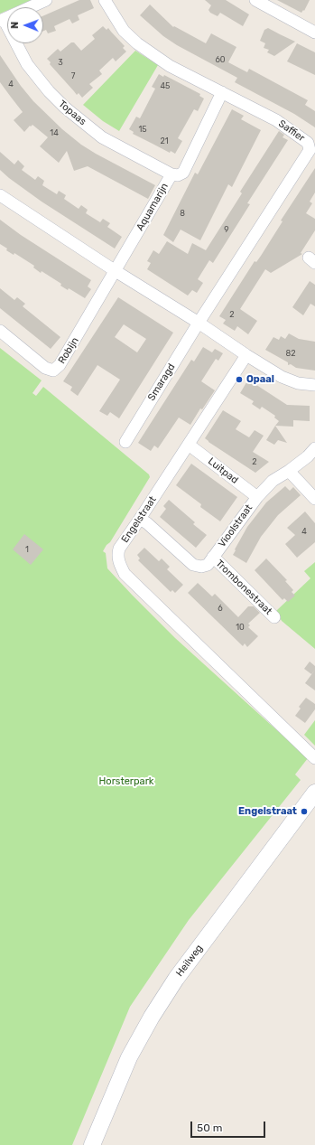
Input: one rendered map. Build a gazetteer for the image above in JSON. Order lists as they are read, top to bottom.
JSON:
{
  "streets": {
    "street": [
      "Topaas",
      "Saffier",
      "Aquamarijn",
      "Robijn",
      "Smaragd",
      "Luitpad",
      "Engelstraat",
      "Vioolstraat",
      "Trombonestraat",
      "Heilweg"
    ]
  },
  "crossings": [
    ["Topaas", "Aquamarijn"],
    ["Saffier", "Aquamarijn"],
    ["Saffier", "Smaragd"],
    ["Aquamarijn", "Robijn"],
    ["Luitpad", "Engelstraat"],
    ["Luitpad", "Vioolstraat"],
    ["Engelstraat", "Vioolstraat"],
    ["Vioolstraat", "Trombonestraat"]
  ],
  "parks": ["Horsterpark"],
  "places": ["Opaal", "Engelstraat"],
  "house_numbers": [
    "60",
    "3",
    "7",
    "4",
    "45",
    "15",
    "14",
    "21",
    "8",
    "9",
    "2",
    "82",
    "2",
    "4",
    "1",
    "6",
    "10"
  ],
  "scale_bar": "50 m",
  "north": "left"
}
